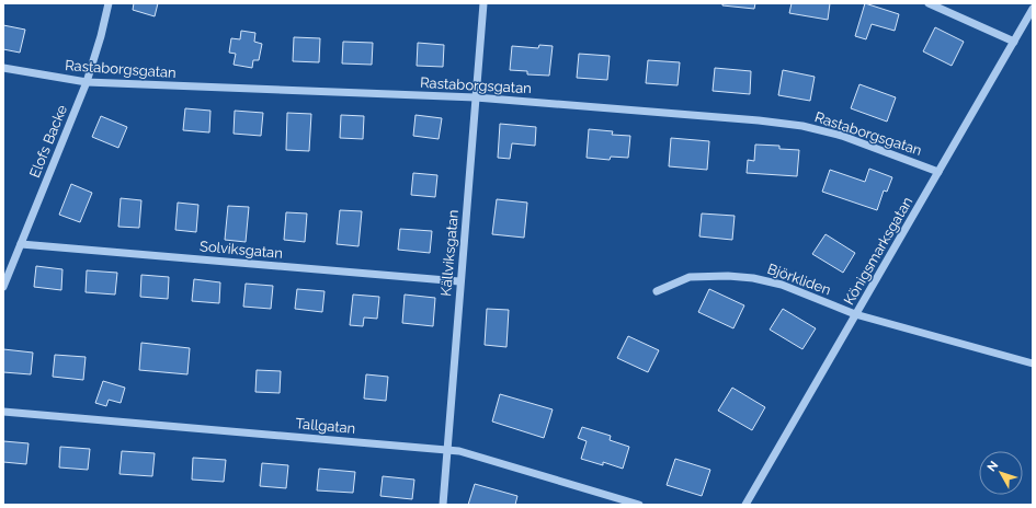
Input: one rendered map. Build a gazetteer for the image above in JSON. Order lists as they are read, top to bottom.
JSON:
{
  "streets": {
    "street": [
      "Rastaborgsgatan",
      "Elofs Backe",
      "Solviksgatan",
      "Königsmarksgatan",
      "Källviksgatan",
      "Björkliden",
      "Tallgatan"
    ]
  },
  "crossings": [
    ["Rastaborgsgatan", "Elofs Backe"],
    ["Rastaborgsgatan", "Königsmarksgatan"],
    ["Rastaborgsgatan", "Källviksgatan"],
    ["Elofs Backe", "Solviksgatan"],
    ["Solviksgatan", "Källviksgatan"],
    ["Königsmarksgatan", "Björkliden"],
    ["Källviksgatan", "Tallgatan"]
  ],
  "north": "top left"
}
